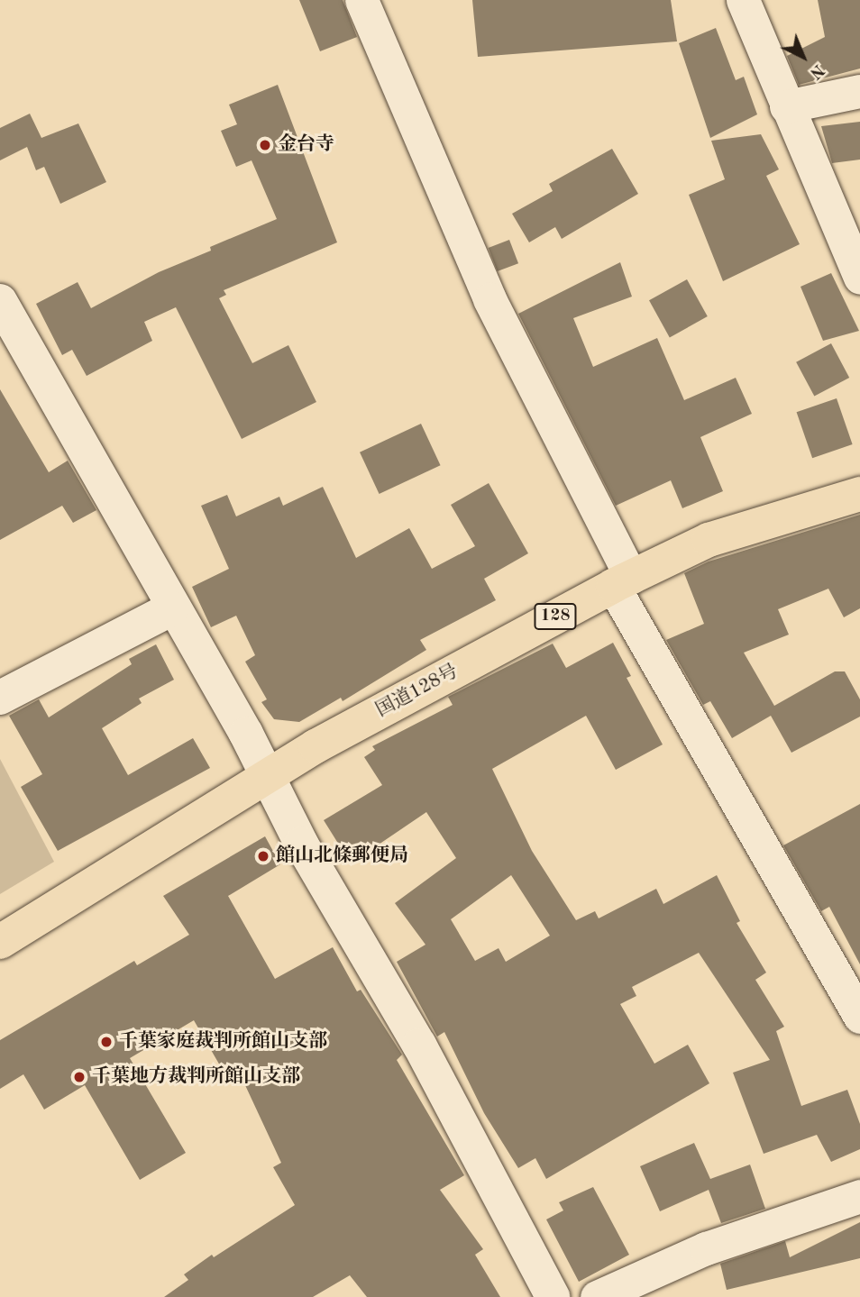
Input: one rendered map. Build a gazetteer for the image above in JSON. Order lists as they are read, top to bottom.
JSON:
{
  "streets": {
    "highway": ["128", "国道128号"]
  },
  "places": [
    "金台寺",
    "館山北條郵便局",
    "千葉家庭裁判所館山支部",
    "千葉地方裁判所館山支部"
  ],
  "north": "bottom right"
}
